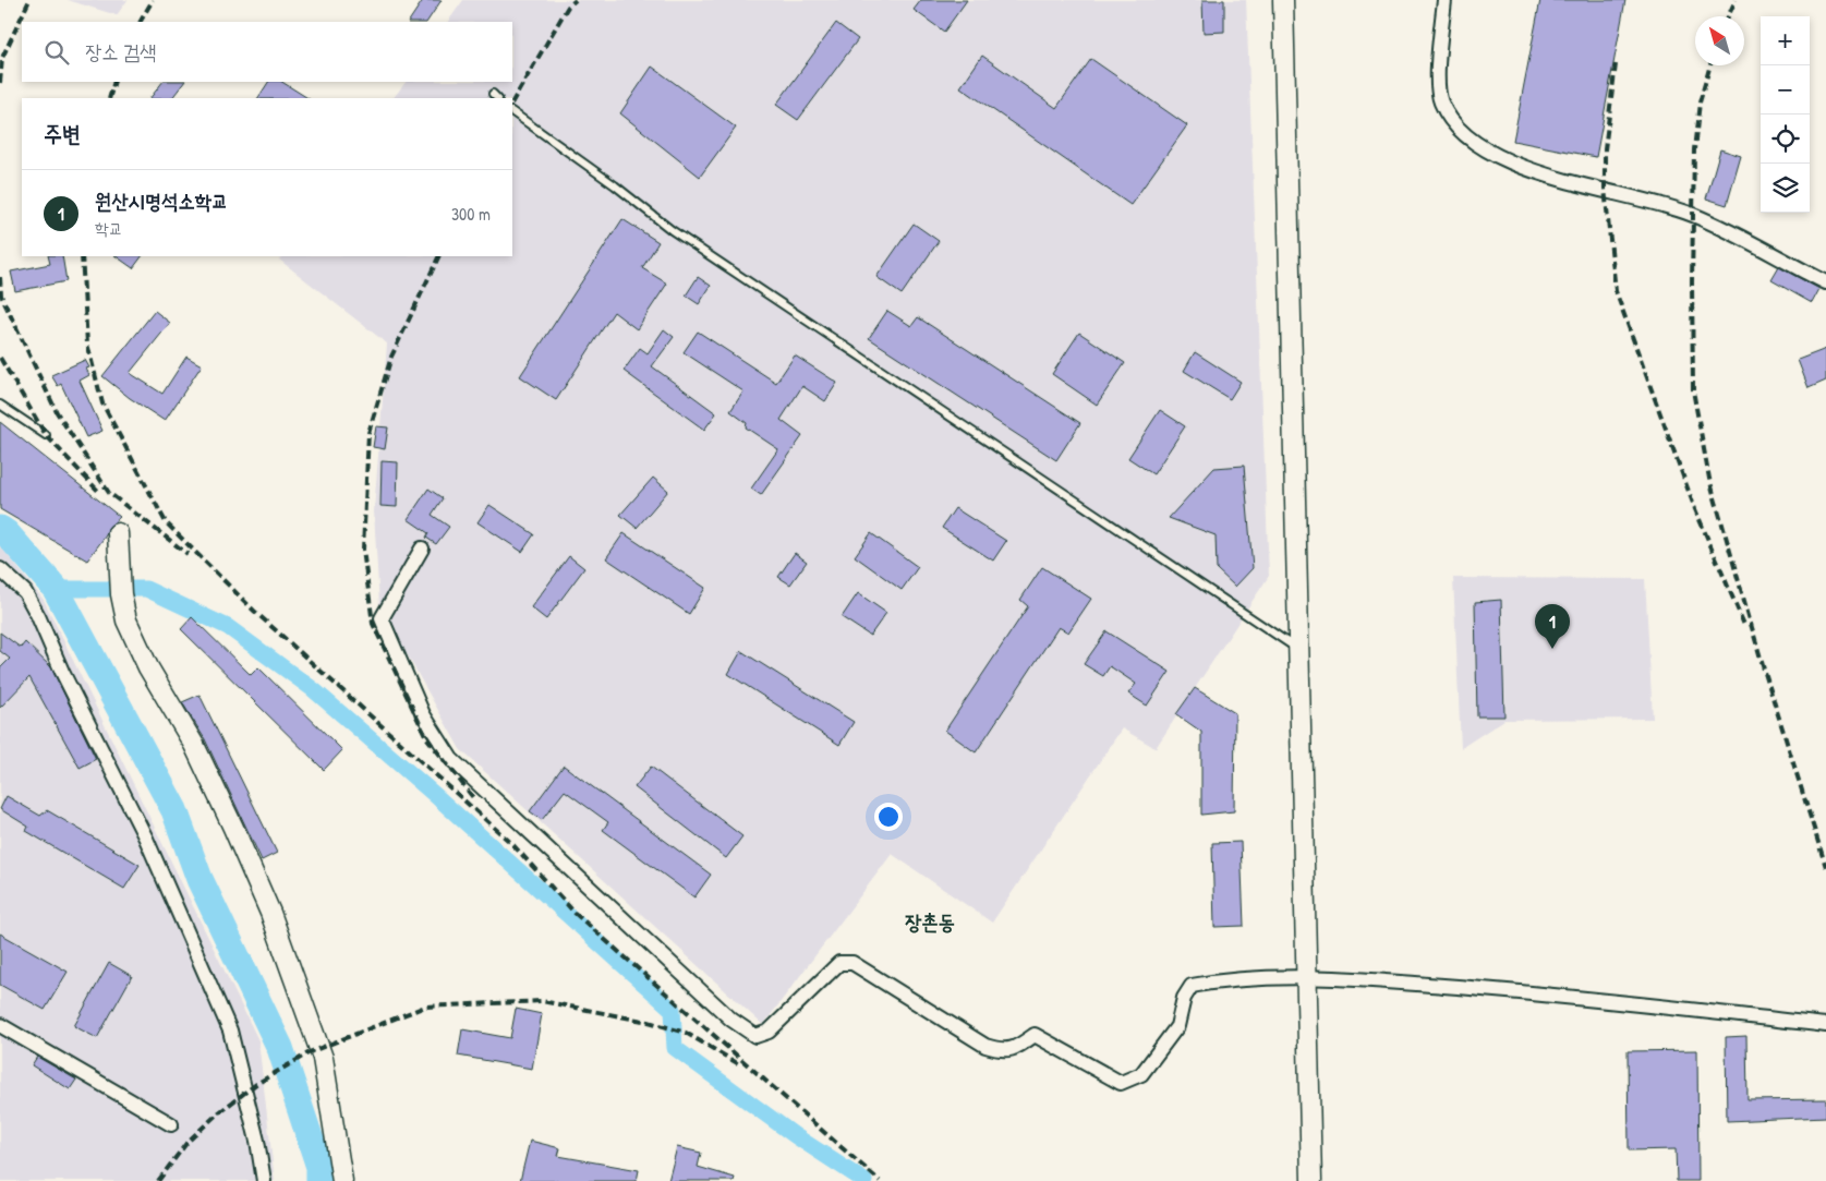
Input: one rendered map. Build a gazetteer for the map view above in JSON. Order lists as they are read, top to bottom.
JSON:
{
  "districts": ["장촌동"],
  "north": "top left",
  "page": {
    "map_buttons": ["+", "−"],
    "search": "장소 검색",
    "heading": "주변",
    "list": [
      {
        "mark": "1",
        "name": "원산시명석소학교",
        "note": "학교",
        "value": "300 m"
      }
    ],
    "pins": "1"
  }
}
